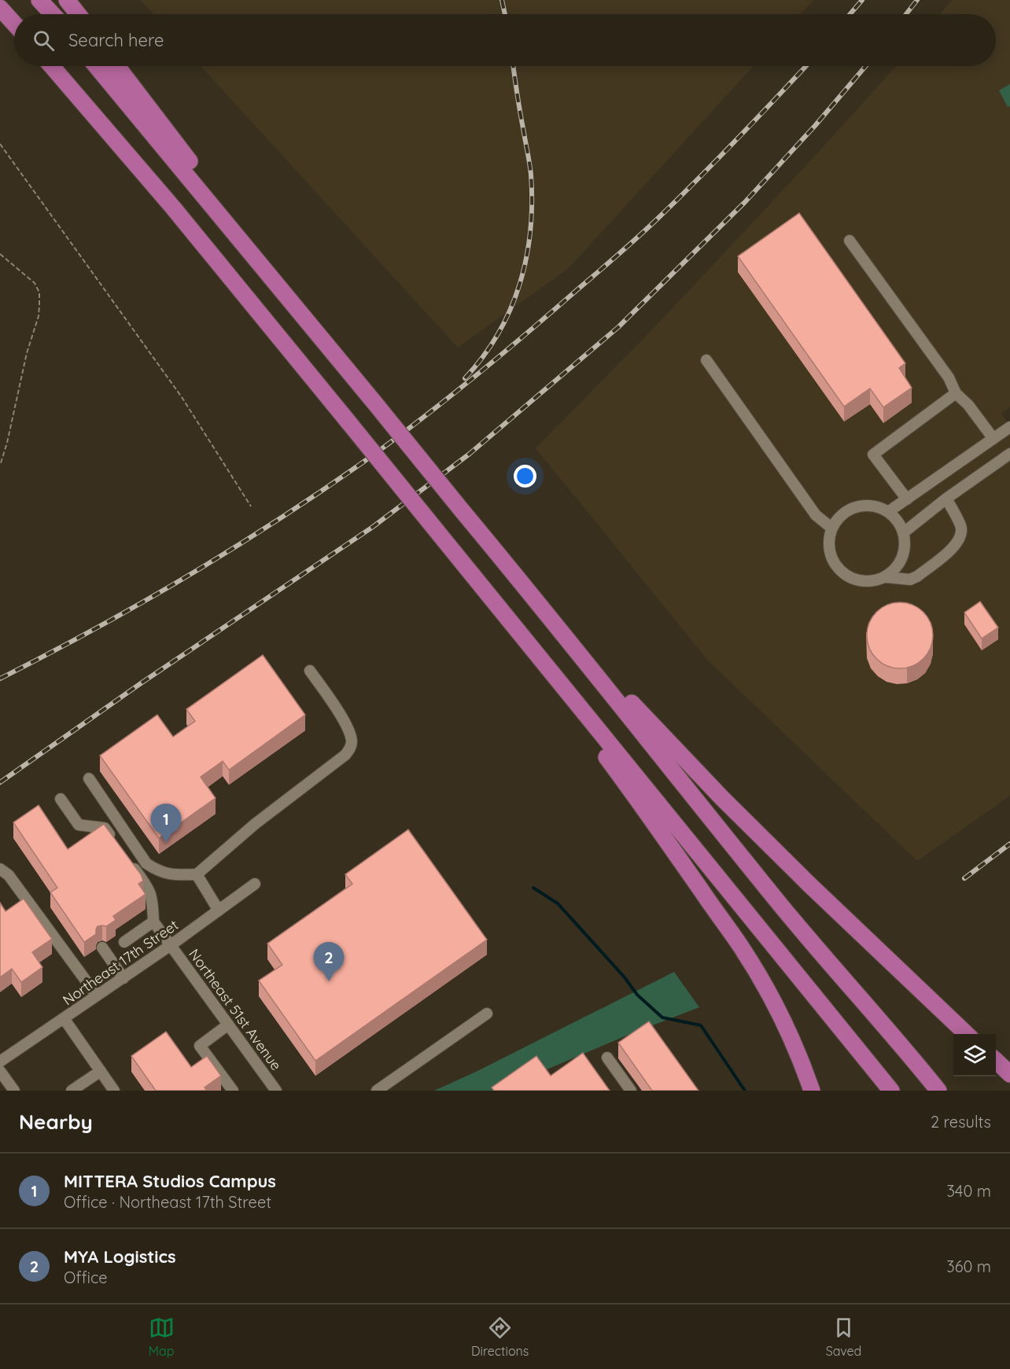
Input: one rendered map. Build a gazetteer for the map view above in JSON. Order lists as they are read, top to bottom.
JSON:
{
  "streets": {
    "street": ["Northeast 17th Street", "Northeast 51st Avenue"]
  },
  "crossings": [
    ["Northeast 17th Street", "Northeast 51st Avenue"]
  ],
  "page": {
    "search": "Search here",
    "pins": ["1", "2"],
    "heading": ["Nearby", "2 results"],
    "list": [
      {
        "mark": "1",
        "name": "MITTERA Studios Campus",
        "note": "Office · Northeast 17th Street",
        "value": "340 m"
      },
      {
        "mark": "2",
        "name": "MYA Logistics",
        "note": "Office",
        "value": "360 m"
      }
    ],
    "nav": ["Map", "Directions", "Saved"]
  }
}
